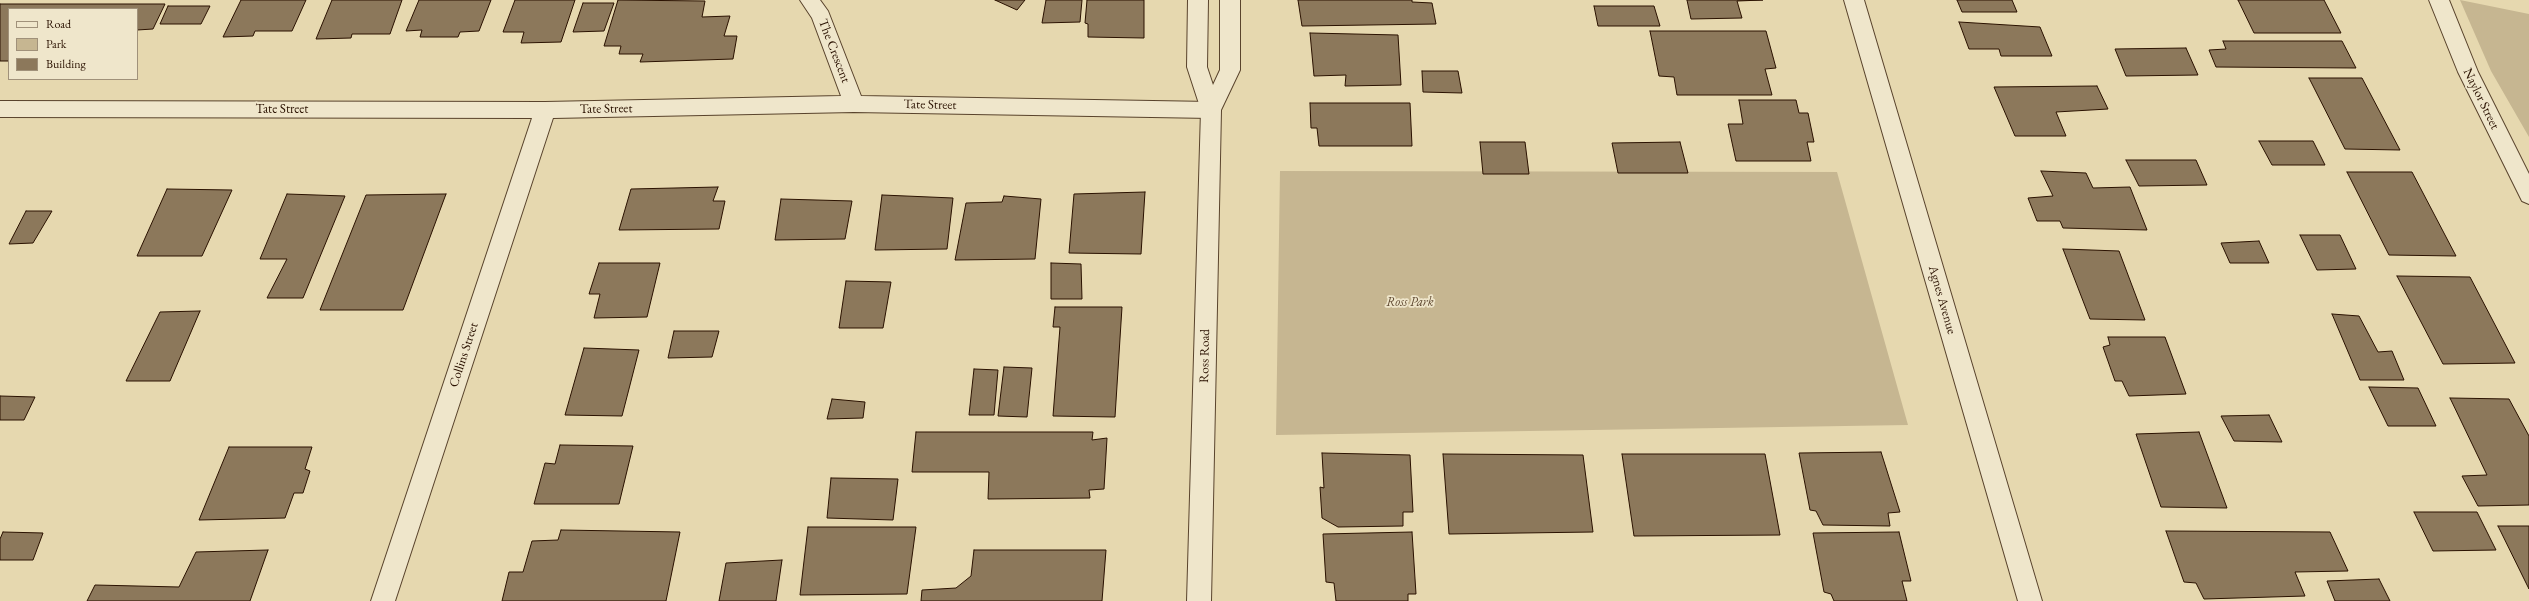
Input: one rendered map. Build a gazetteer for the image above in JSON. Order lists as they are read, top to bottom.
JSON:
{
  "streets": {
    "street": [
      "The Crescent",
      "Naylor Street",
      "Tate Street",
      "Agnes Avenue",
      "Collins Street",
      "Ross Road"
    ]
  },
  "crossings": [
    ["The Crescent", "Tate Street"],
    ["Tate Street", "Collins Street"],
    ["Tate Street", "Ross Road"]
  ],
  "parks": ["Ross Park"],
  "legend": ["Road", "Park", "Building"]
}
